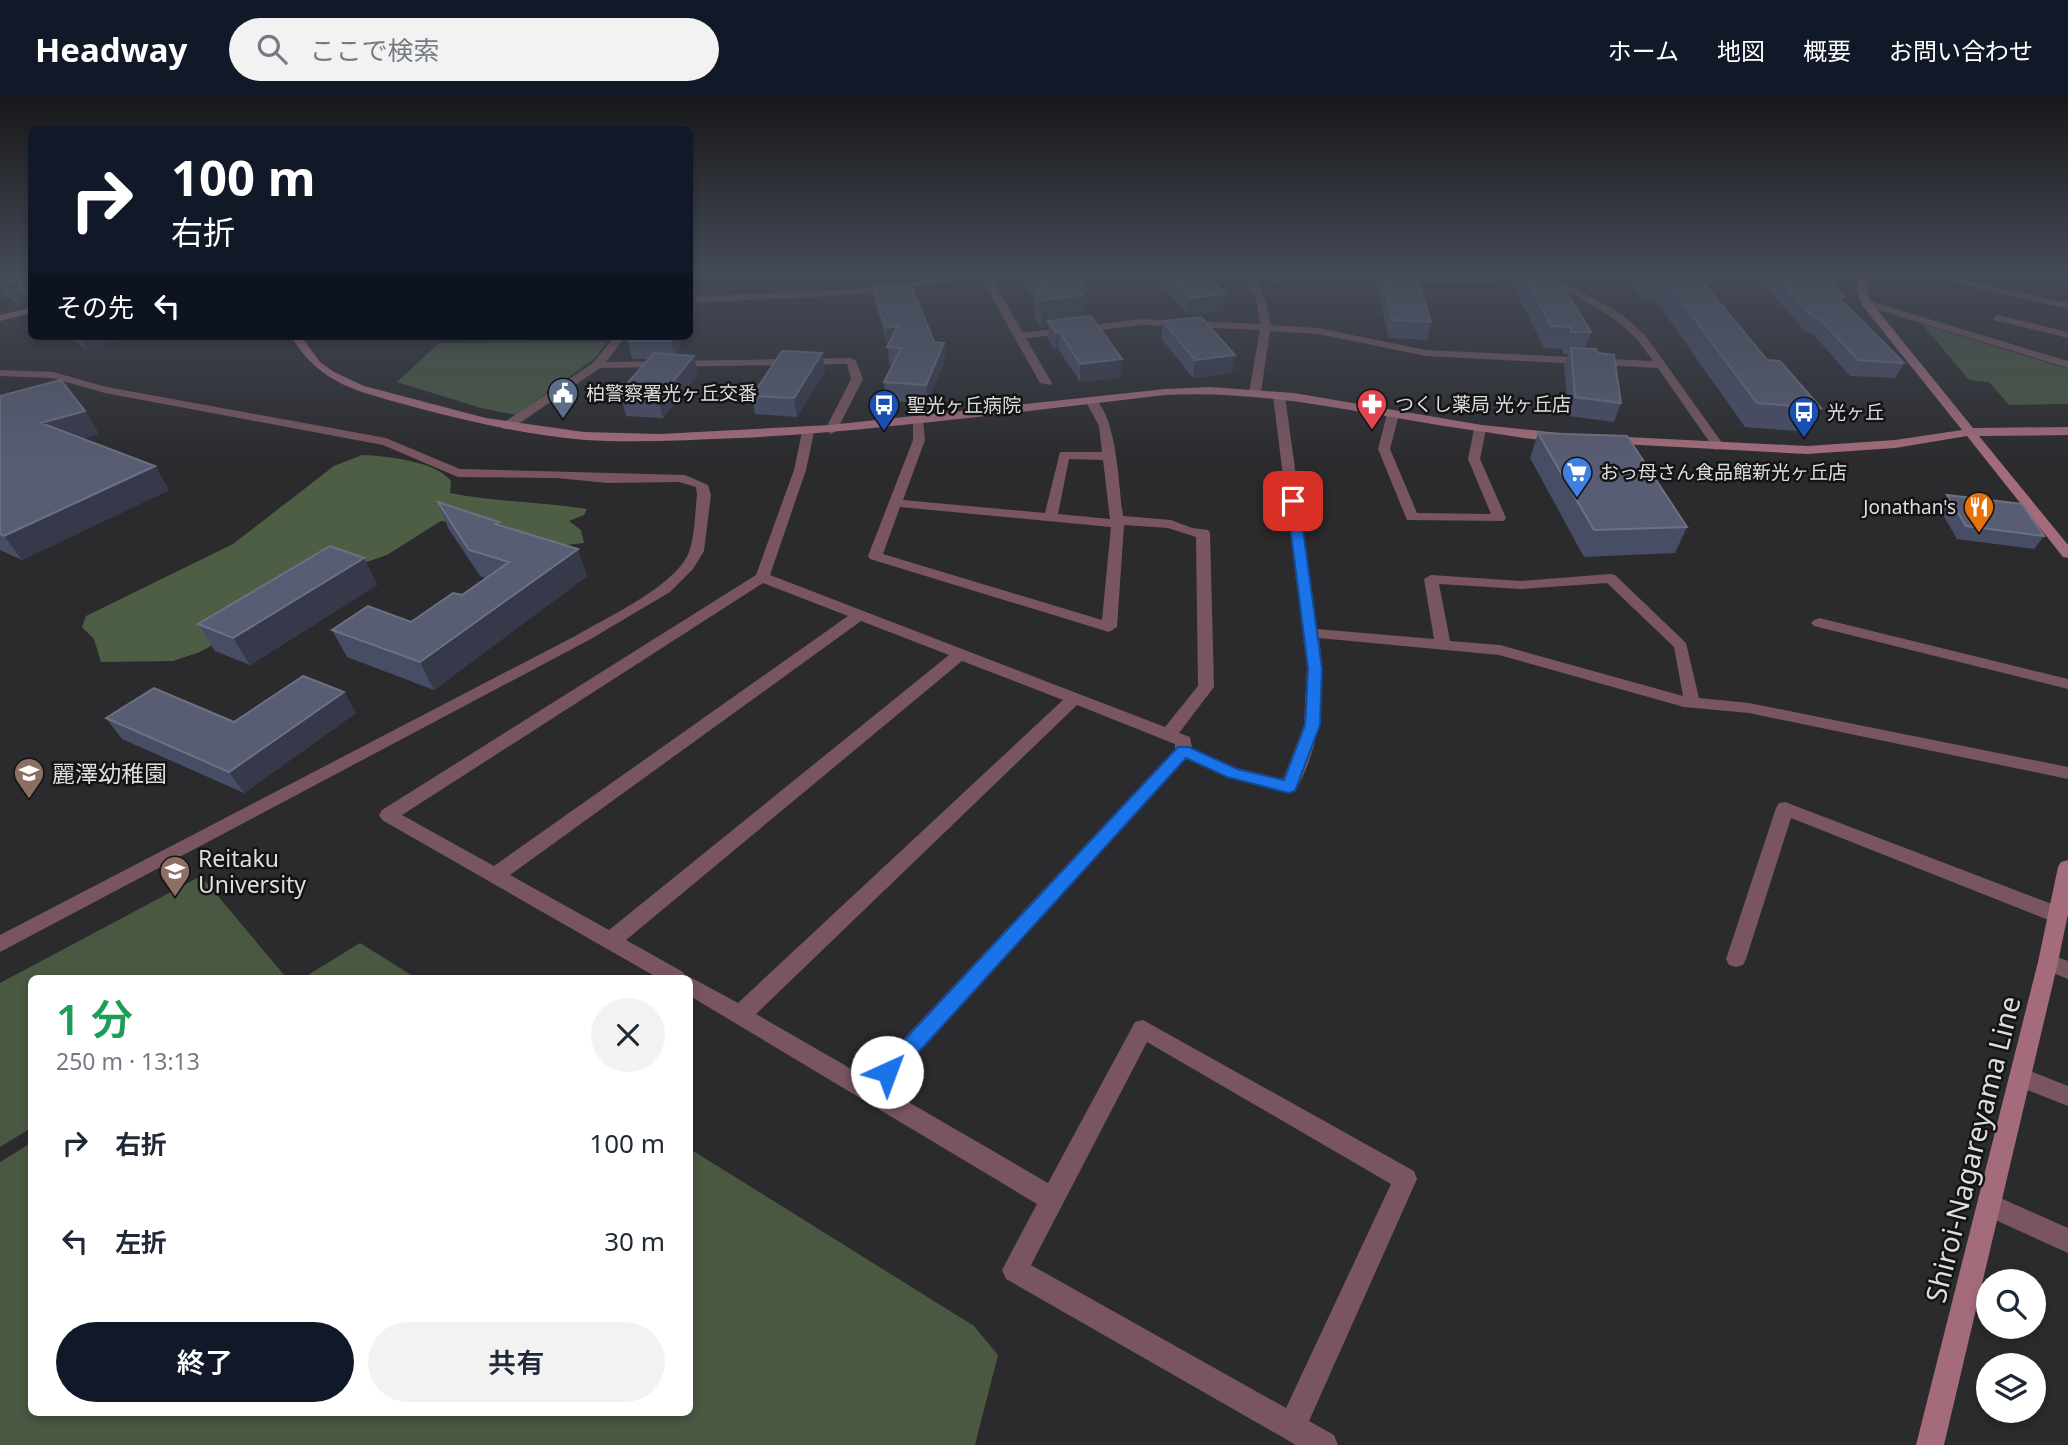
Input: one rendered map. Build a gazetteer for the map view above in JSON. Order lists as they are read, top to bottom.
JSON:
{
  "streets": {
    "street": ["Shiroi-Nagareyama Line"]
  },
  "places": {
    "public building": ["柏警察署光ヶ丘交番"],
    "pharmacy": ["つくし薬局 光ヶ丘店"],
    "bus stop": ["聖光ヶ丘病院", "光ヶ丘"],
    "supermarket": ["おっ母さん食品館新光ヶ丘店"],
    "restaurant": ["Jonathan's"],
    "school or university": ["麗澤幼稚園", "Reitaku University"]
  },
  "page": {
    "header": "Headway",
    "search": "ここで検索",
    "nav": [
      "ホーム",
      "地図",
      "概要",
      "お問い合わせ"
    ],
    "turn": ["100 m", "右折"],
    "then": "その先",
    "heading": ["1 分", "250 m · 13:13"],
    "list": [
      {
        "name": "右折",
        "value": "100 m"
      },
      {
        "name": "左折",
        "value": "30 m"
      }
    ],
    "buttons": ["終了", "共有"]
  }
}
